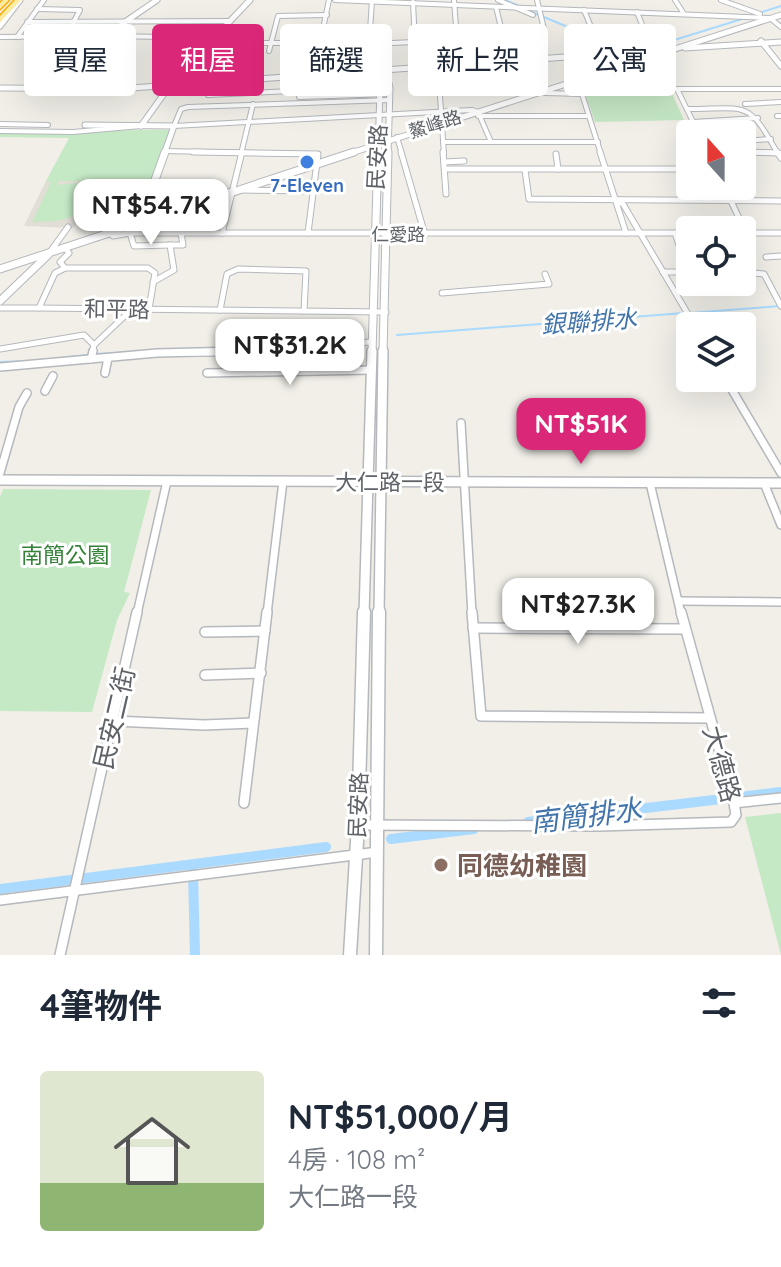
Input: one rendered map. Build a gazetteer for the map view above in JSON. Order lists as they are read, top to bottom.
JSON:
{
  "streets": {
    "street": [
      "鰲峰路",
      "民安路",
      "仁愛路",
      "和平路",
      "大仁路一段",
      "民安二街",
      "大德路"
    ]
  },
  "crossings": [
    ["鰲峰路", "民安路"],
    ["鰲峰路", "仁愛路"],
    ["民安路", "仁愛路"],
    ["民安路", "和平路"],
    ["民安路", "大仁路一段"],
    ["民安路", "大德路"],
    ["大仁路一段", "民安二街"],
    ["大仁路一段", "大德路"]
  ],
  "water": ["銀聯排水", "南簡排水"],
  "parks": ["南簡公園"],
  "places": ["7-Eleven", "同德幼稚園"],
  "north": "top",
  "page": {
    "chip": [
      "買屋",
      "租屋",
      "篩選",
      "新上架",
      "公寓"
    ],
    "price": [
      "NT$54.7K",
      "NT$31.2K",
      "NT$51K",
      "NT$27.3K"
    ],
    "heading": "4筆物件",
    "list": [
      {
        "name": "NT$51,000/月",
        "note": "4房 · 108 m² · 大仁路一段"
      }
    ]
  }
}
